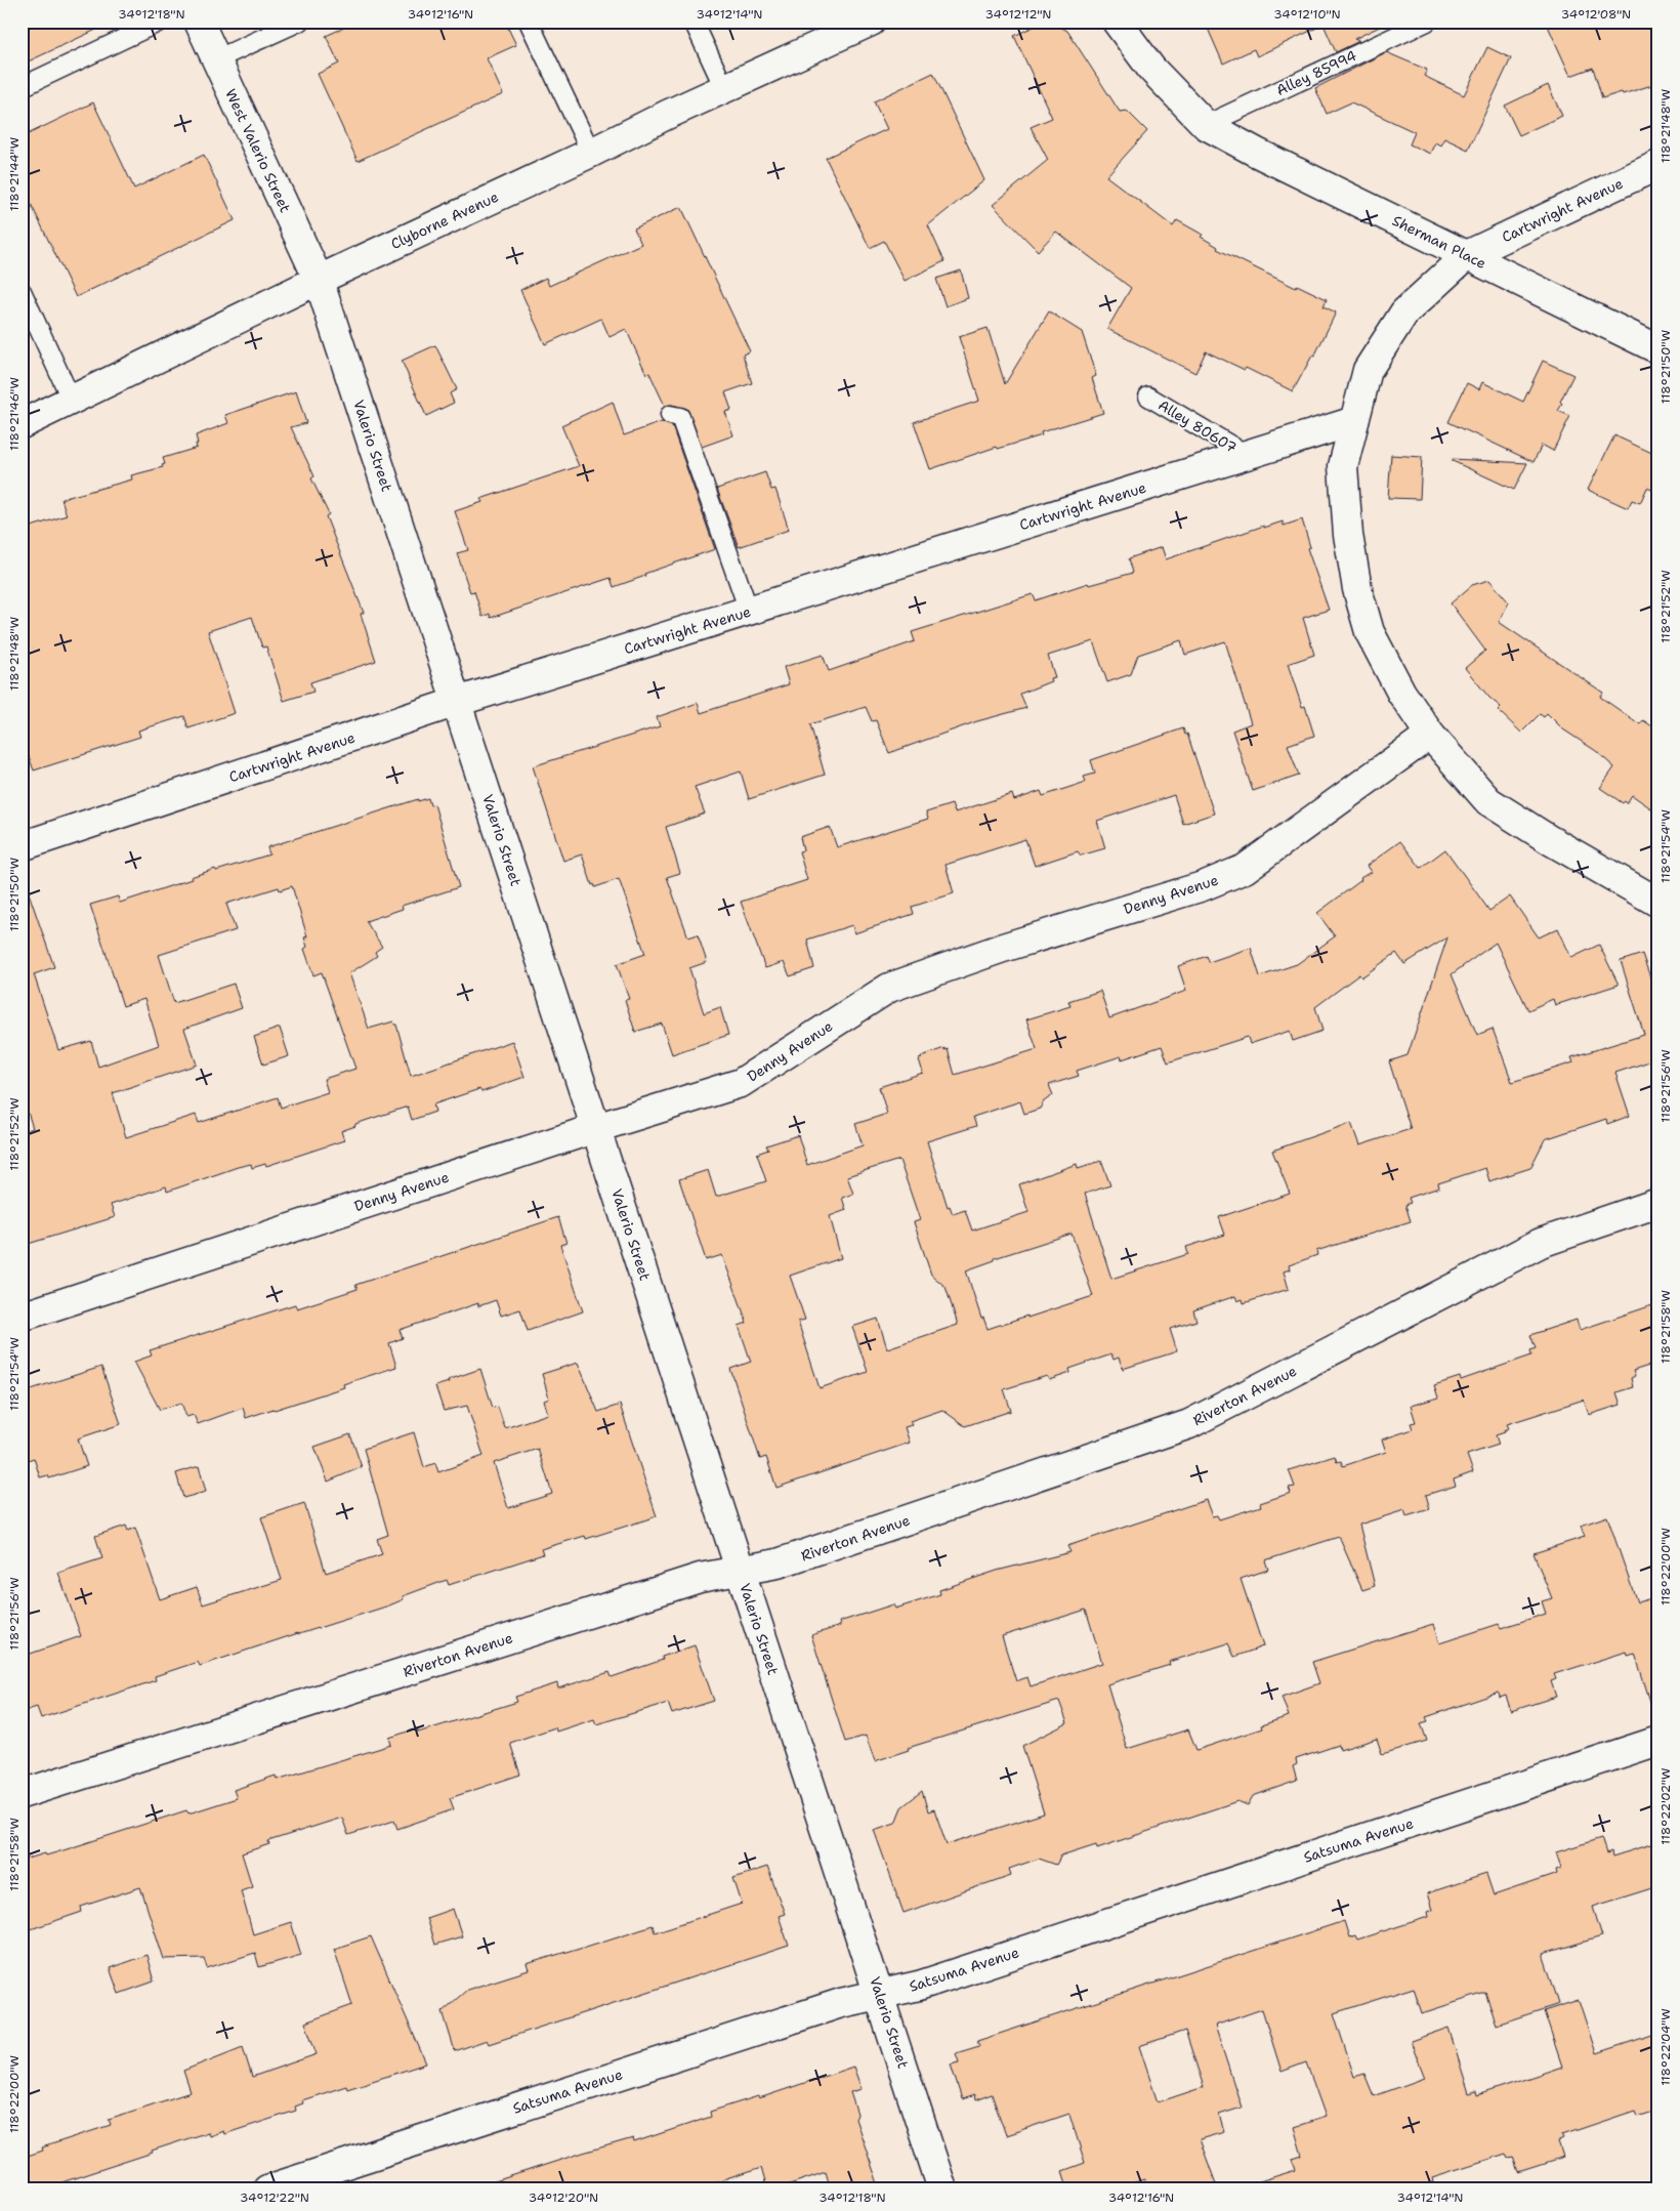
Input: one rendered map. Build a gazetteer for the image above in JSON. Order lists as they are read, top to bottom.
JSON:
{
  "streets": {
    "street": [
      "West Valerio Street",
      "Cartwright Avenue",
      "Clyborne Avenue",
      "Sherman Place",
      "Valerio Street",
      "Denny Avenue",
      "Riverton Avenue",
      "Satsuma Avenue"
    ],
    "lane": ["Alley 85994", "Alley 80607"]
  },
  "crossings": [
    ["Alley 85994", "Sherman Place"],
    ["West Valerio Street", "Clyborne Avenue"],
    ["West Valerio Street", "Valerio Street"],
    ["Cartwright Avenue", "Sherman Place"],
    ["Cartwright Avenue", "Alley 80607"],
    ["Cartwright Avenue", "Valerio Street"],
    ["Cartwright Avenue", "Denny Avenue"],
    ["Clyborne Avenue", "Valerio Street"],
    ["Valerio Street", "Denny Avenue"],
    ["Valerio Street", "Riverton Avenue"],
    ["Valerio Street", "Satsuma Avenue"]
  ],
  "coordinates": [
    "34°12'18\"N",
    "34°12'16\"N",
    "34°12'14\"N",
    "34°12'12\"N",
    "34°12'10\"N",
    "34°12'08\"N",
    "118°21'48\"W",
    "118°21'44\"W",
    "118°21'50\"W",
    "118°21'46\"W",
    "118°21'52\"W",
    "118°21'54\"W",
    "118°21'56\"W",
    "118°21'58\"W",
    "118°22'00\"W",
    "118°22'02\"W",
    "118°22'04\"W",
    "34°12'22\"N",
    "34°12'20\"N"
  ]
}
